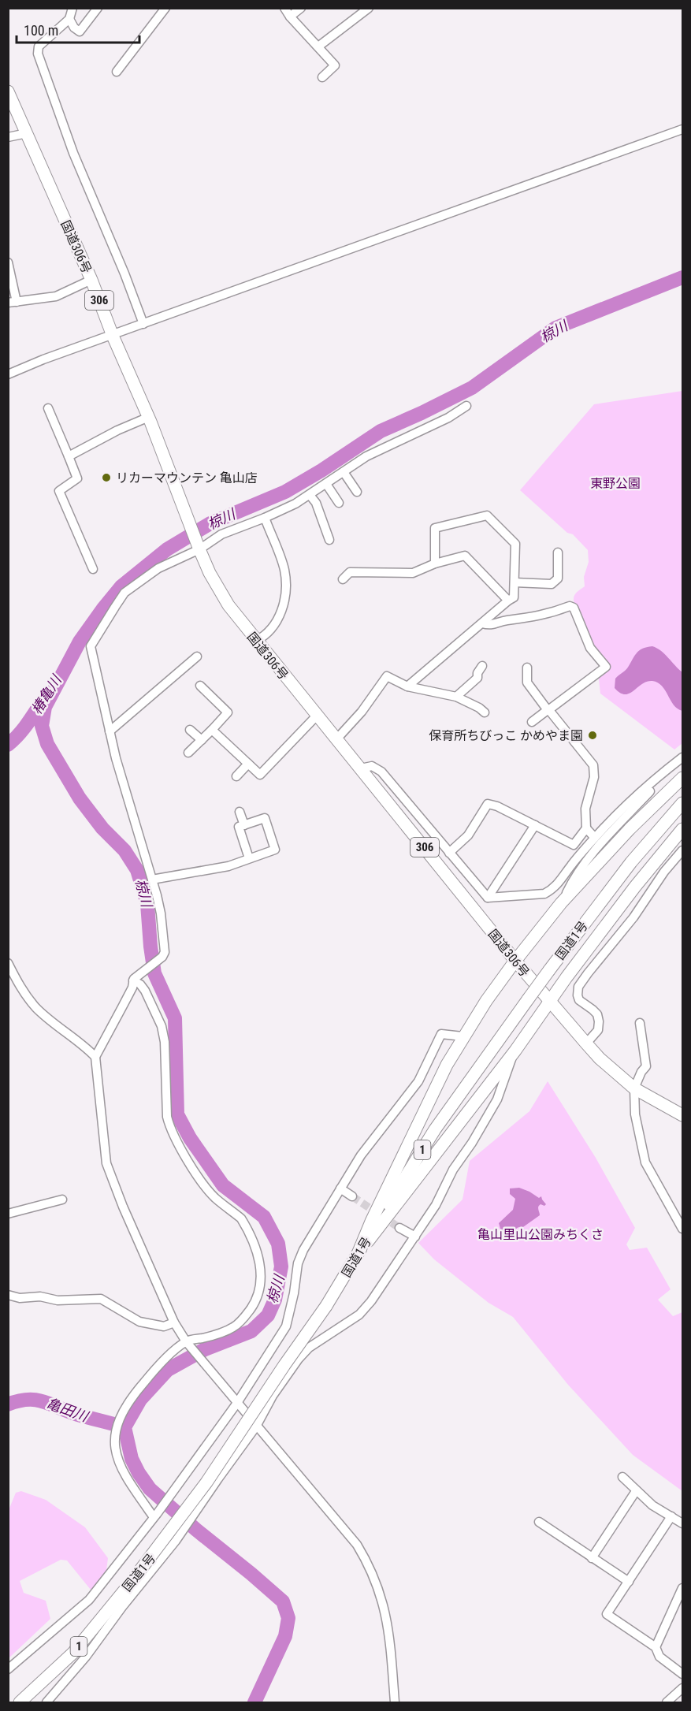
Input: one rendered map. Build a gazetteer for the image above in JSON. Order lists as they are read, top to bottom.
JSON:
{
  "streets": {
    "highway": [
      "国道306号",
      "306",
      "国道1号",
      "1"
    ]
  },
  "water": ["椋川", "椿亀川", "亀田川"],
  "parks": ["東野公園", "亀山里山公園みちくさ"],
  "places": ["リカーマウンテン 亀山店", "保育所ちびっこ かめやま園"],
  "scale_bar": "100 m"
}
